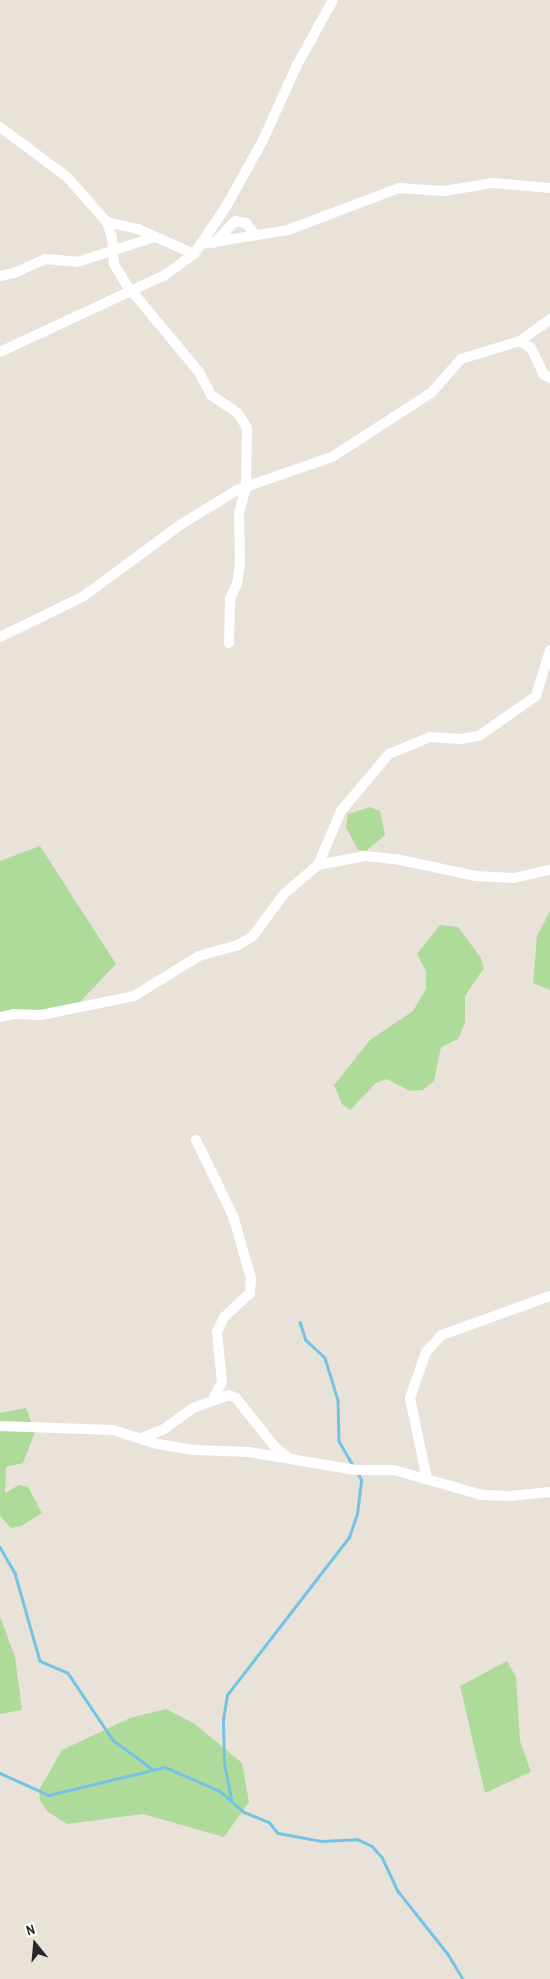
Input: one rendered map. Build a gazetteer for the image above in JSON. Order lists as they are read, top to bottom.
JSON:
{
  "north": "top"
}
